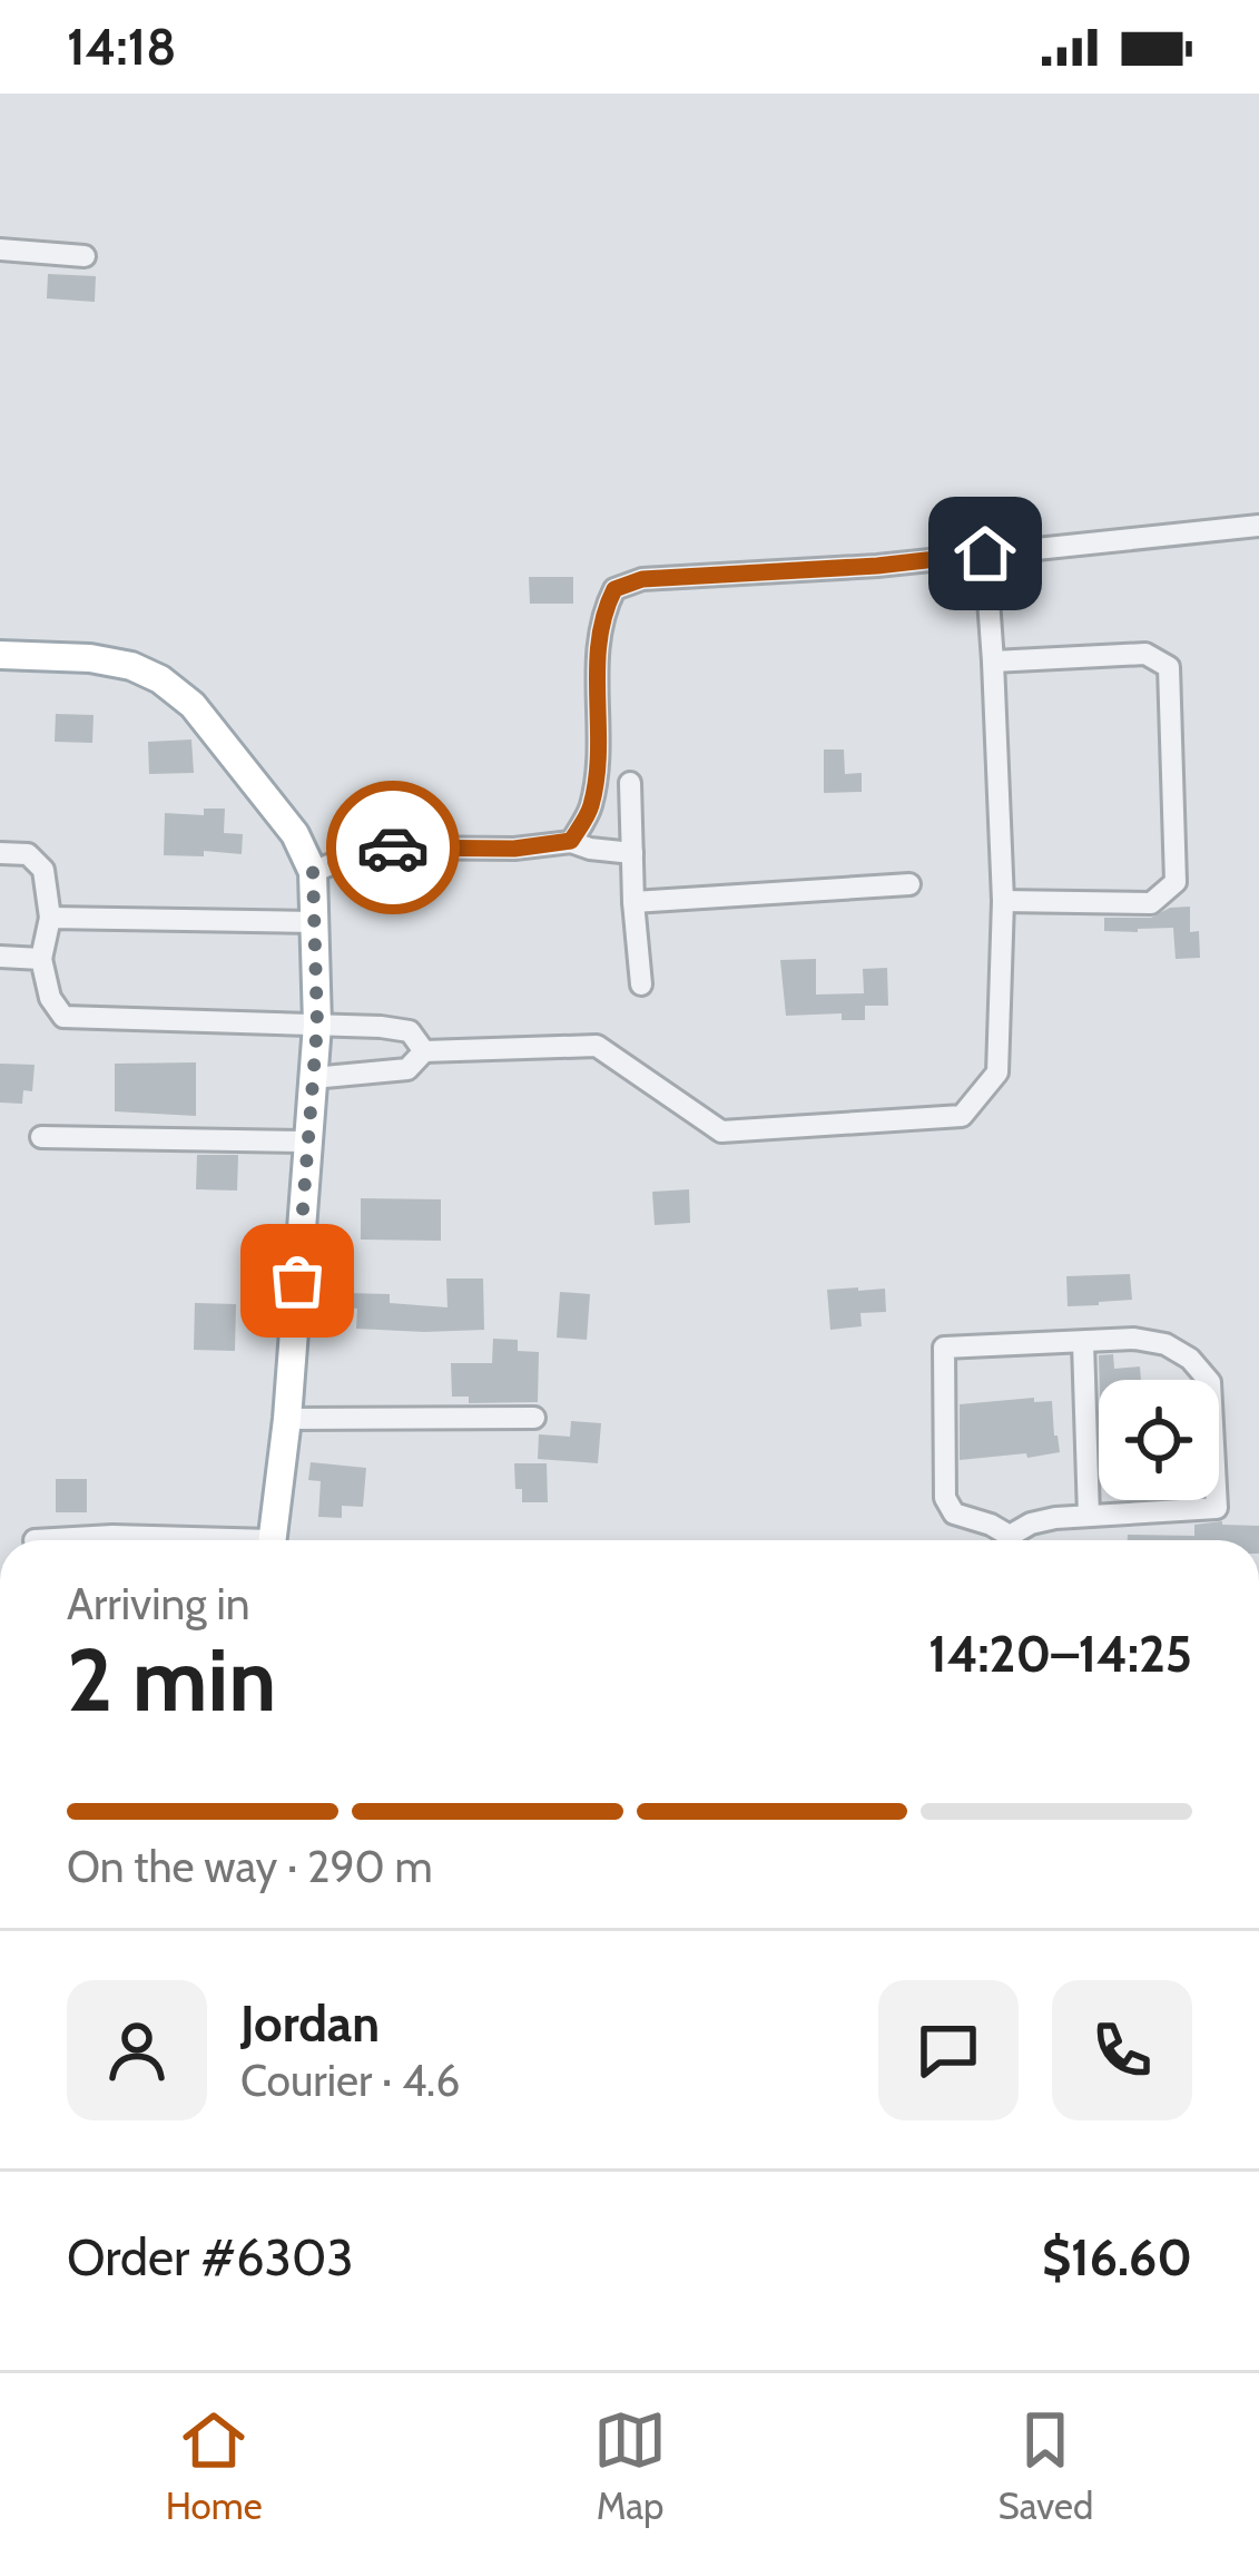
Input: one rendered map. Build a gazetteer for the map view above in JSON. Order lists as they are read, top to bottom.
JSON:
{
  "page": {
    "status": "14:18",
    "heading": ["2 min", "Arriving in", "14:20–14:25"],
    "panel": [
      "Jordan",
      "Courier · 4.6",
      "Order #6303",
      "$16.60"
    ],
    "bar": "On the way · 290 m",
    "tabs": ["Home", "Map", "Saved"]
  }
}
